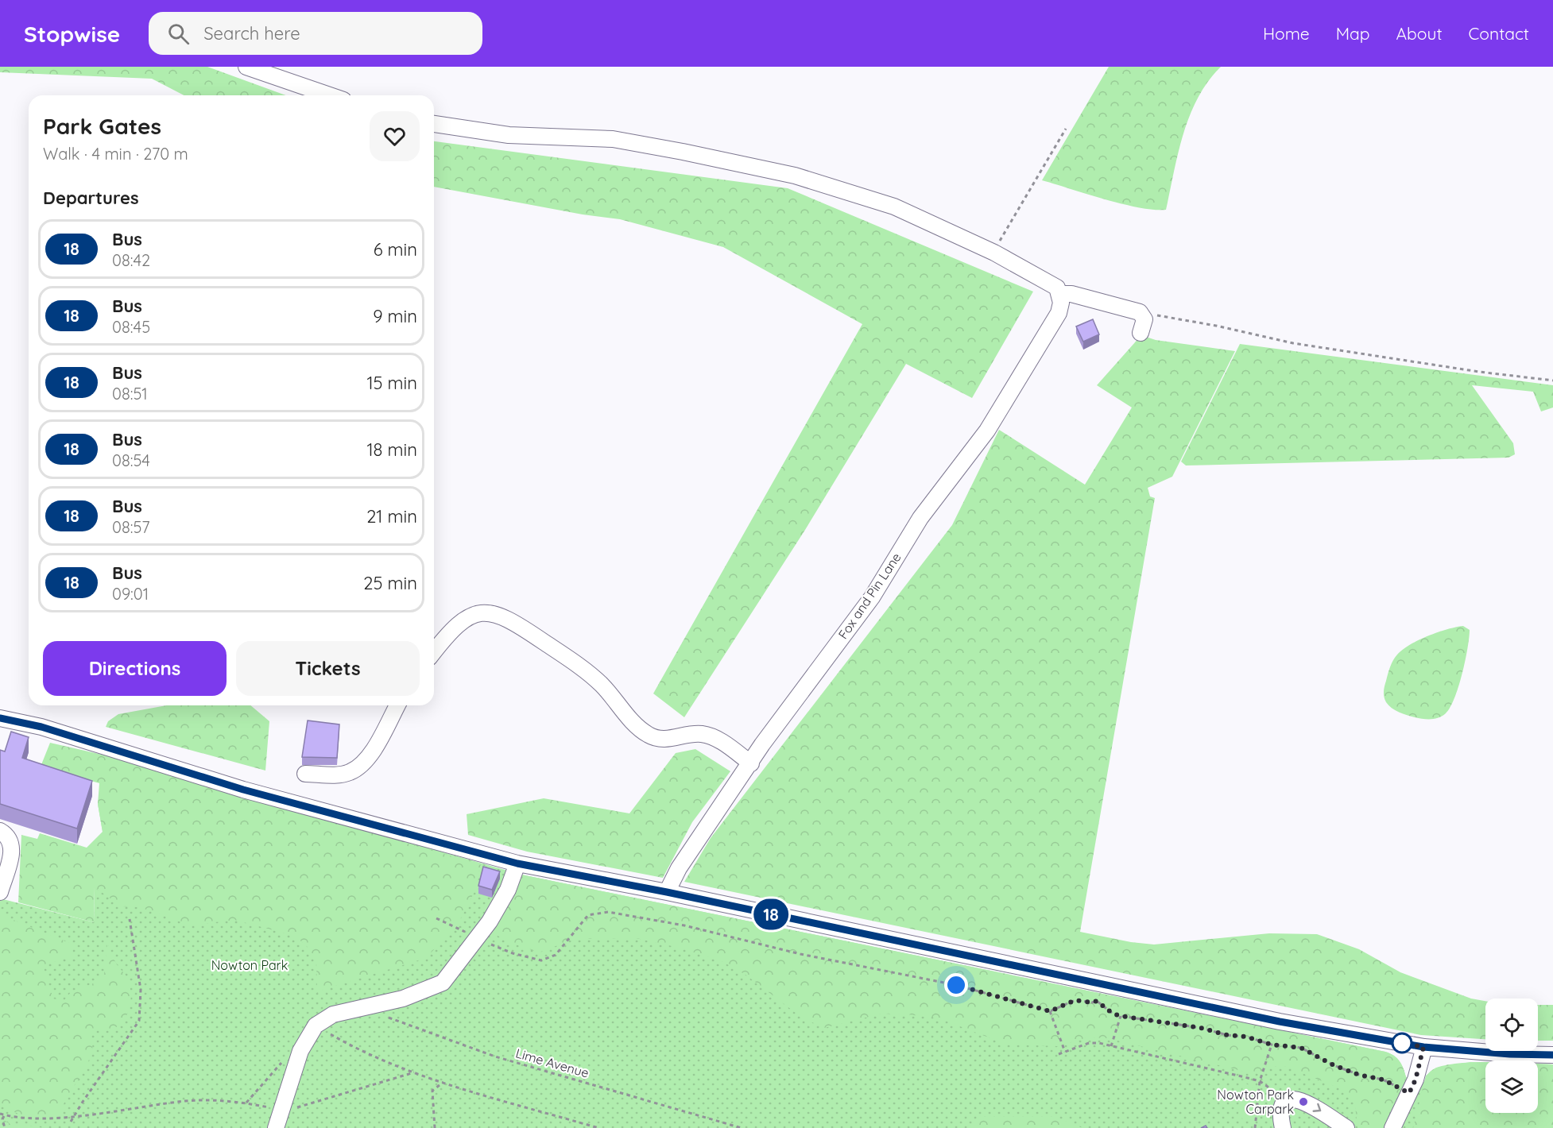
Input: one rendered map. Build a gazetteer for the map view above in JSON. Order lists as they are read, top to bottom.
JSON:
{
  "streets": {
    "street": ["Fox and Pin Lane"],
    "path": ["Lime Avenue"]
  },
  "parks": ["Nowton Park"],
  "places": ["Nowton Park Carpark"],
  "lines": ["bus line 18"],
  "page": {
    "header": "Stopwise",
    "search": "Search here",
    "nav": [
      "Home",
      "Map",
      "About",
      "Contact"
    ],
    "on_map": "18",
    "heading": [
      ["Park Gates", "Walk · 4 min · 270 m"],
      "Departures"
    ],
    "list": [
      {
        "mark": "18",
        "name": "Bus",
        "note": "08:42",
        "value": "6 min"
      },
      {
        "mark": "18",
        "name": "Bus",
        "note": "08:45",
        "value": "9 min"
      },
      {
        "mark": "18",
        "name": "Bus",
        "note": "08:51",
        "value": "15 min"
      },
      {
        "mark": "18",
        "name": "Bus",
        "note": "08:54",
        "value": "18 min"
      },
      {
        "mark": "18",
        "name": "Bus",
        "note": "08:57",
        "value": "21 min"
      },
      {
        "mark": "18",
        "name": "Bus",
        "note": "09:01",
        "value": "25 min"
      }
    ],
    "buttons": ["Directions", "Tickets"]
  }
}
